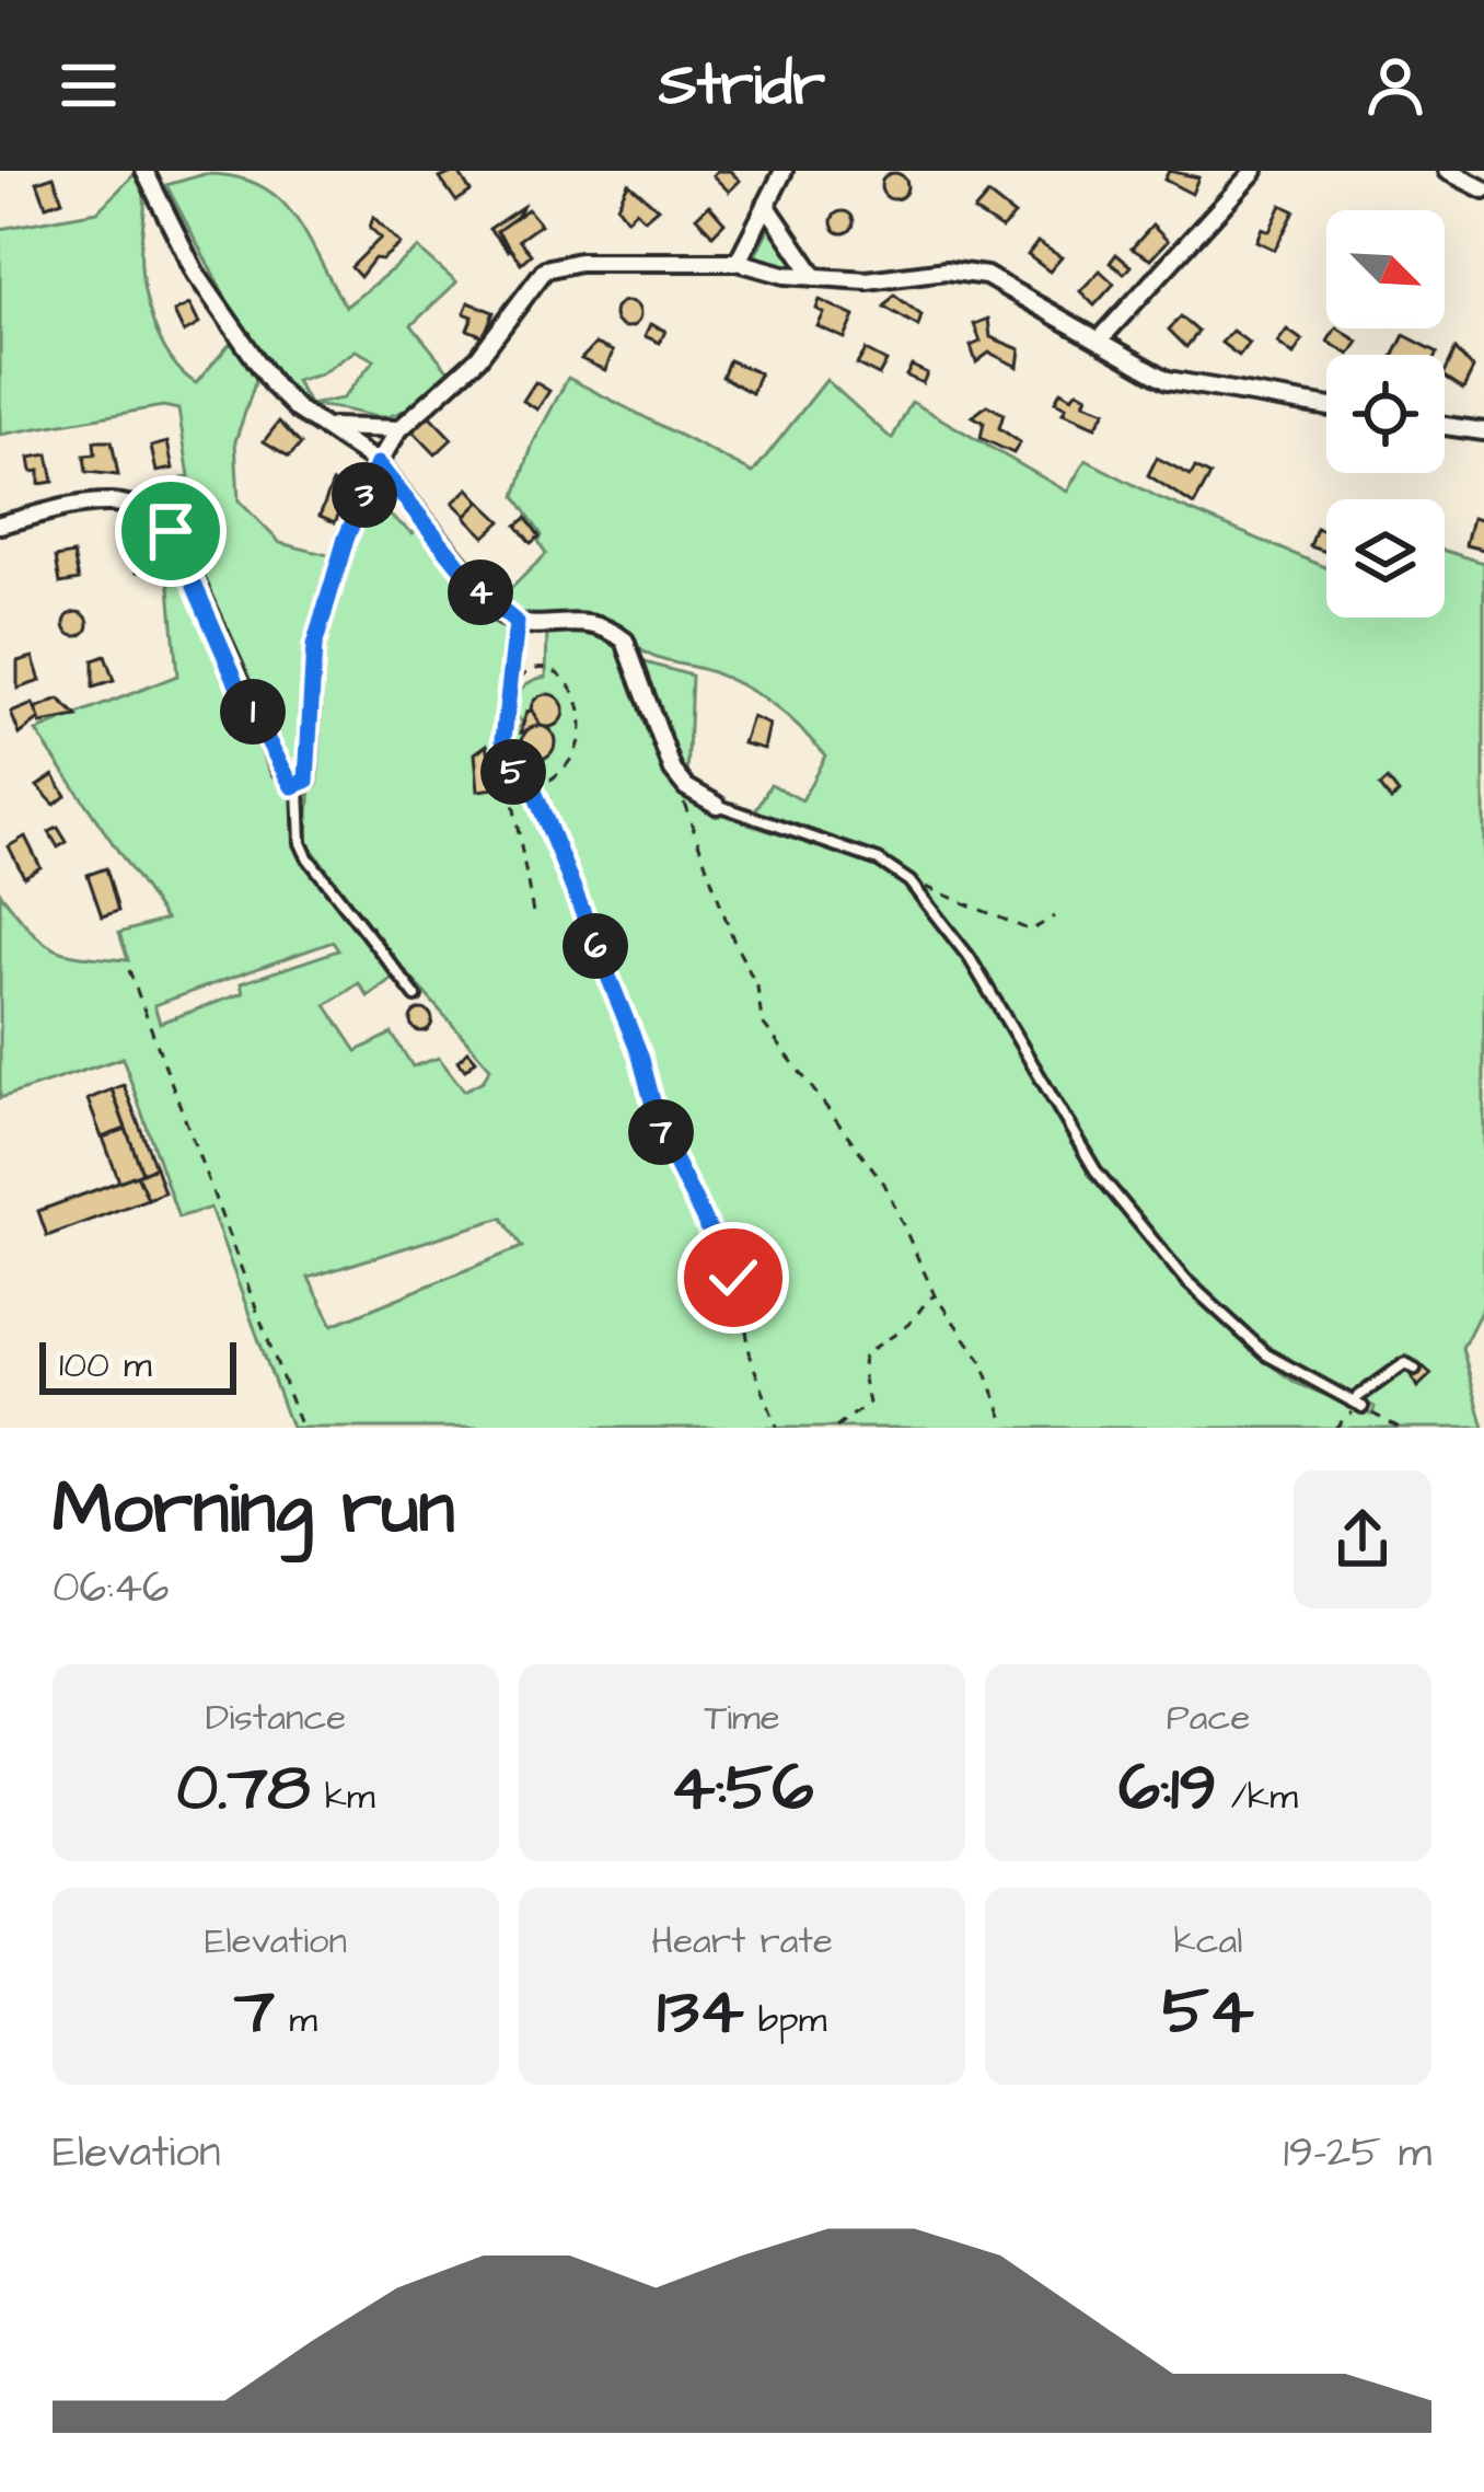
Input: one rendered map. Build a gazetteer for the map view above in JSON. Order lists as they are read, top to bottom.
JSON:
{
  "scale_bar": "100 m",
  "north": "bottom right",
  "page": {
    "header": "Stridr",
    "pins": [
      "3",
      "4",
      "1",
      "5",
      "6",
      "7"
    ],
    "scale": "100 m",
    "heading": ["Morning run", "06:46"],
    "stats": [
      ["Distance", "0.78 km"],
      ["Time", "4:56"],
      ["Pace", "6:19 /km"],
      ["Elevation", "7 m"],
      ["Heart rate", "134 bpm"],
      ["kcal", "54"]
    ],
    "chart": ["Elevation", "19–25 m"]
  }
}
